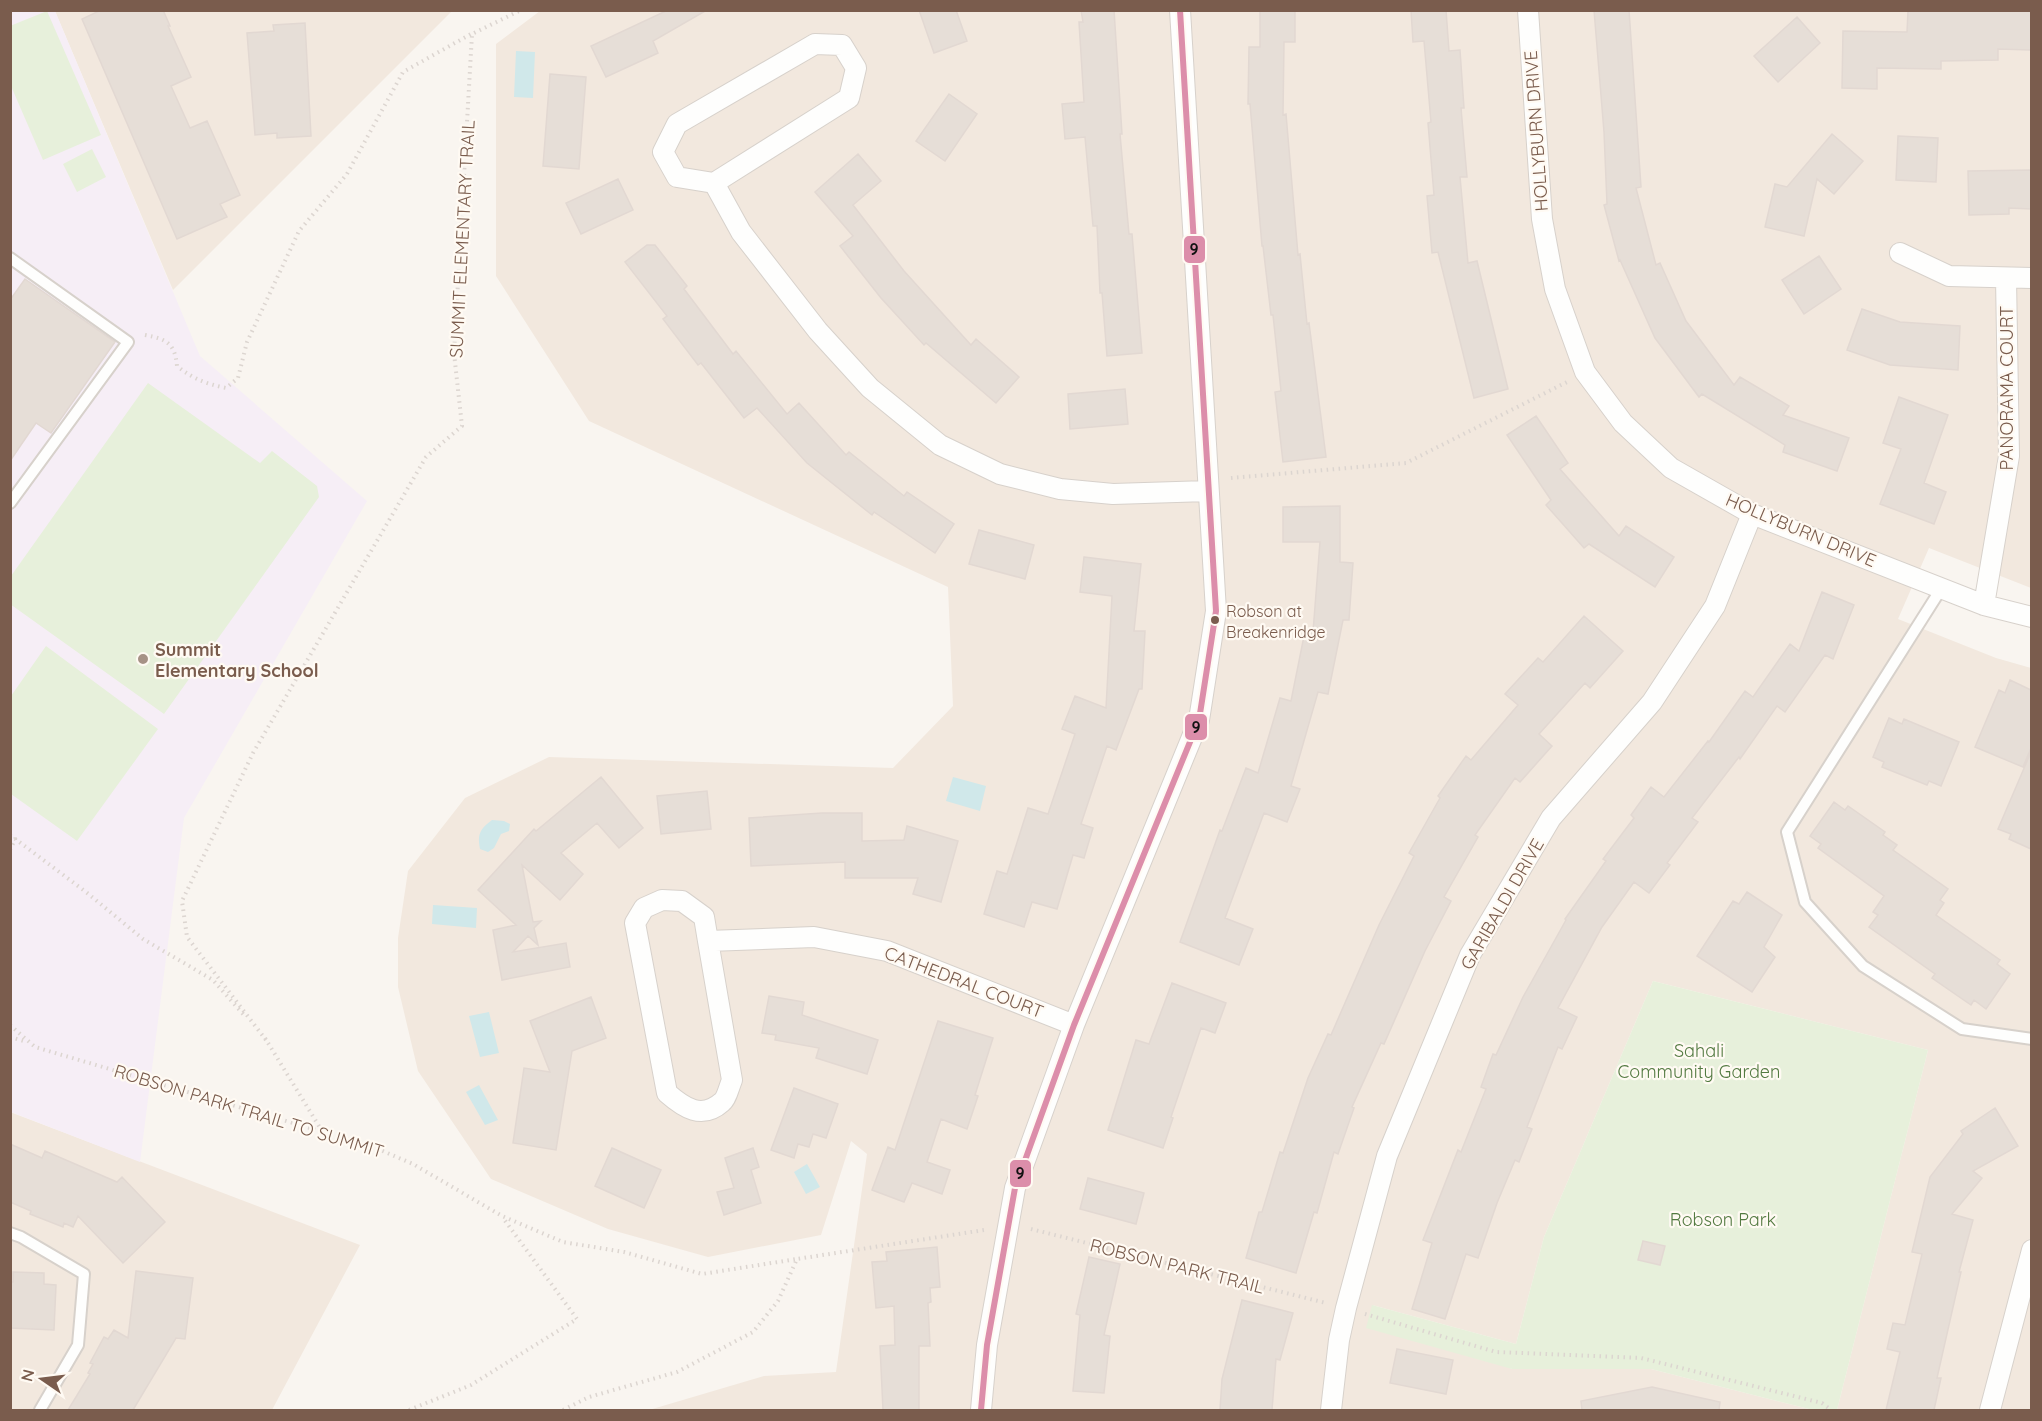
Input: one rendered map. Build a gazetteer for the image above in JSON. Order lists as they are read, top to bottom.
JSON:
{
  "streets": {
    "street": [
      "HOLLYBURN DRIVE",
      "PANORAMA COURT",
      "GARIBALDI DRIVE",
      "CATHEDRAL COURT"
    ],
    "path": ["SUMMIT ELEMENTARY TRAIL", "ROBSON PARK TRAIL TO SUMMIT", "ROBSON PARK TRAIL"]
  },
  "crossings": [
    ["HOLLYBURN DRIVE", "PANORAMA COURT"],
    ["HOLLYBURN DRIVE", "GARIBALDI DRIVE"]
  ],
  "parks": ["Sahali Community Garden", "Robson Park"],
  "places": ["Robson at Breakenridge", "Summit Elementary School"],
  "lines": ["transit line 9"],
  "north": "left"
}
